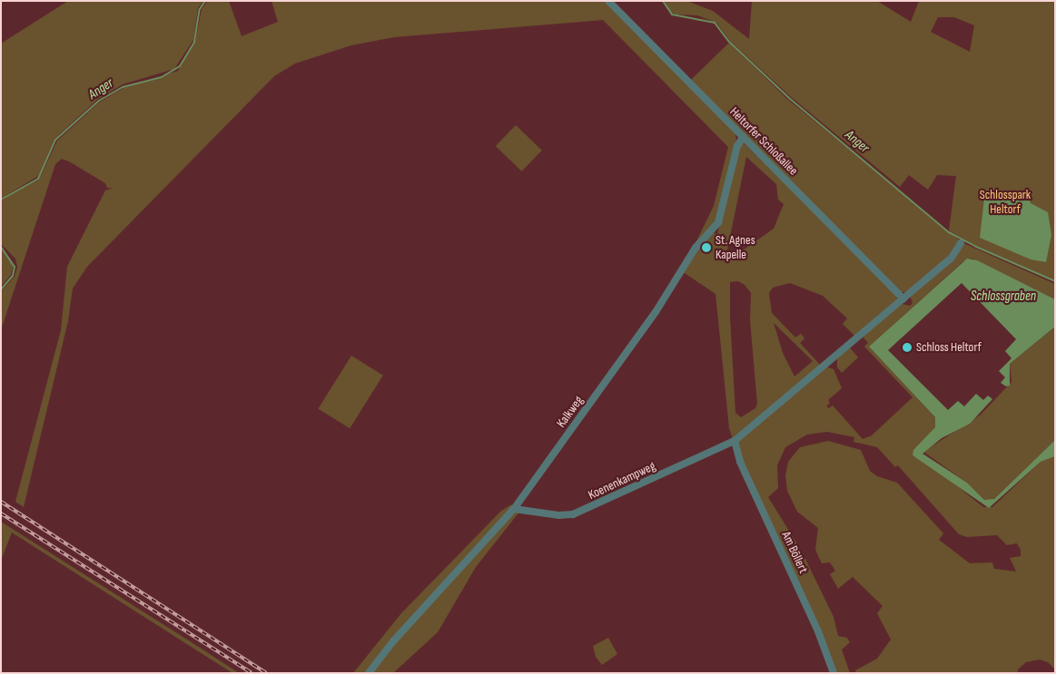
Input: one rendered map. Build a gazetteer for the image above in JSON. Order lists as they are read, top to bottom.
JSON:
{
  "streets": {
    "street": [
      "Heltorfer Schloßallee",
      "Kalkweg",
      "Koenenkampweg",
      "Am Böllert"
    ]
  },
  "crossings": [
    ["Heltorfer Schloßallee", "Kalkweg"],
    ["Kalkweg", "Koenenkampweg"],
    ["Koenenkampweg", "Am Böllert"]
  ],
  "water": ["Anger", "Schlossgraben"],
  "parks": ["Schlosspark Heltorf"],
  "places": ["St. Agnes Kapelle", "Schloss Heltorf"]
}
